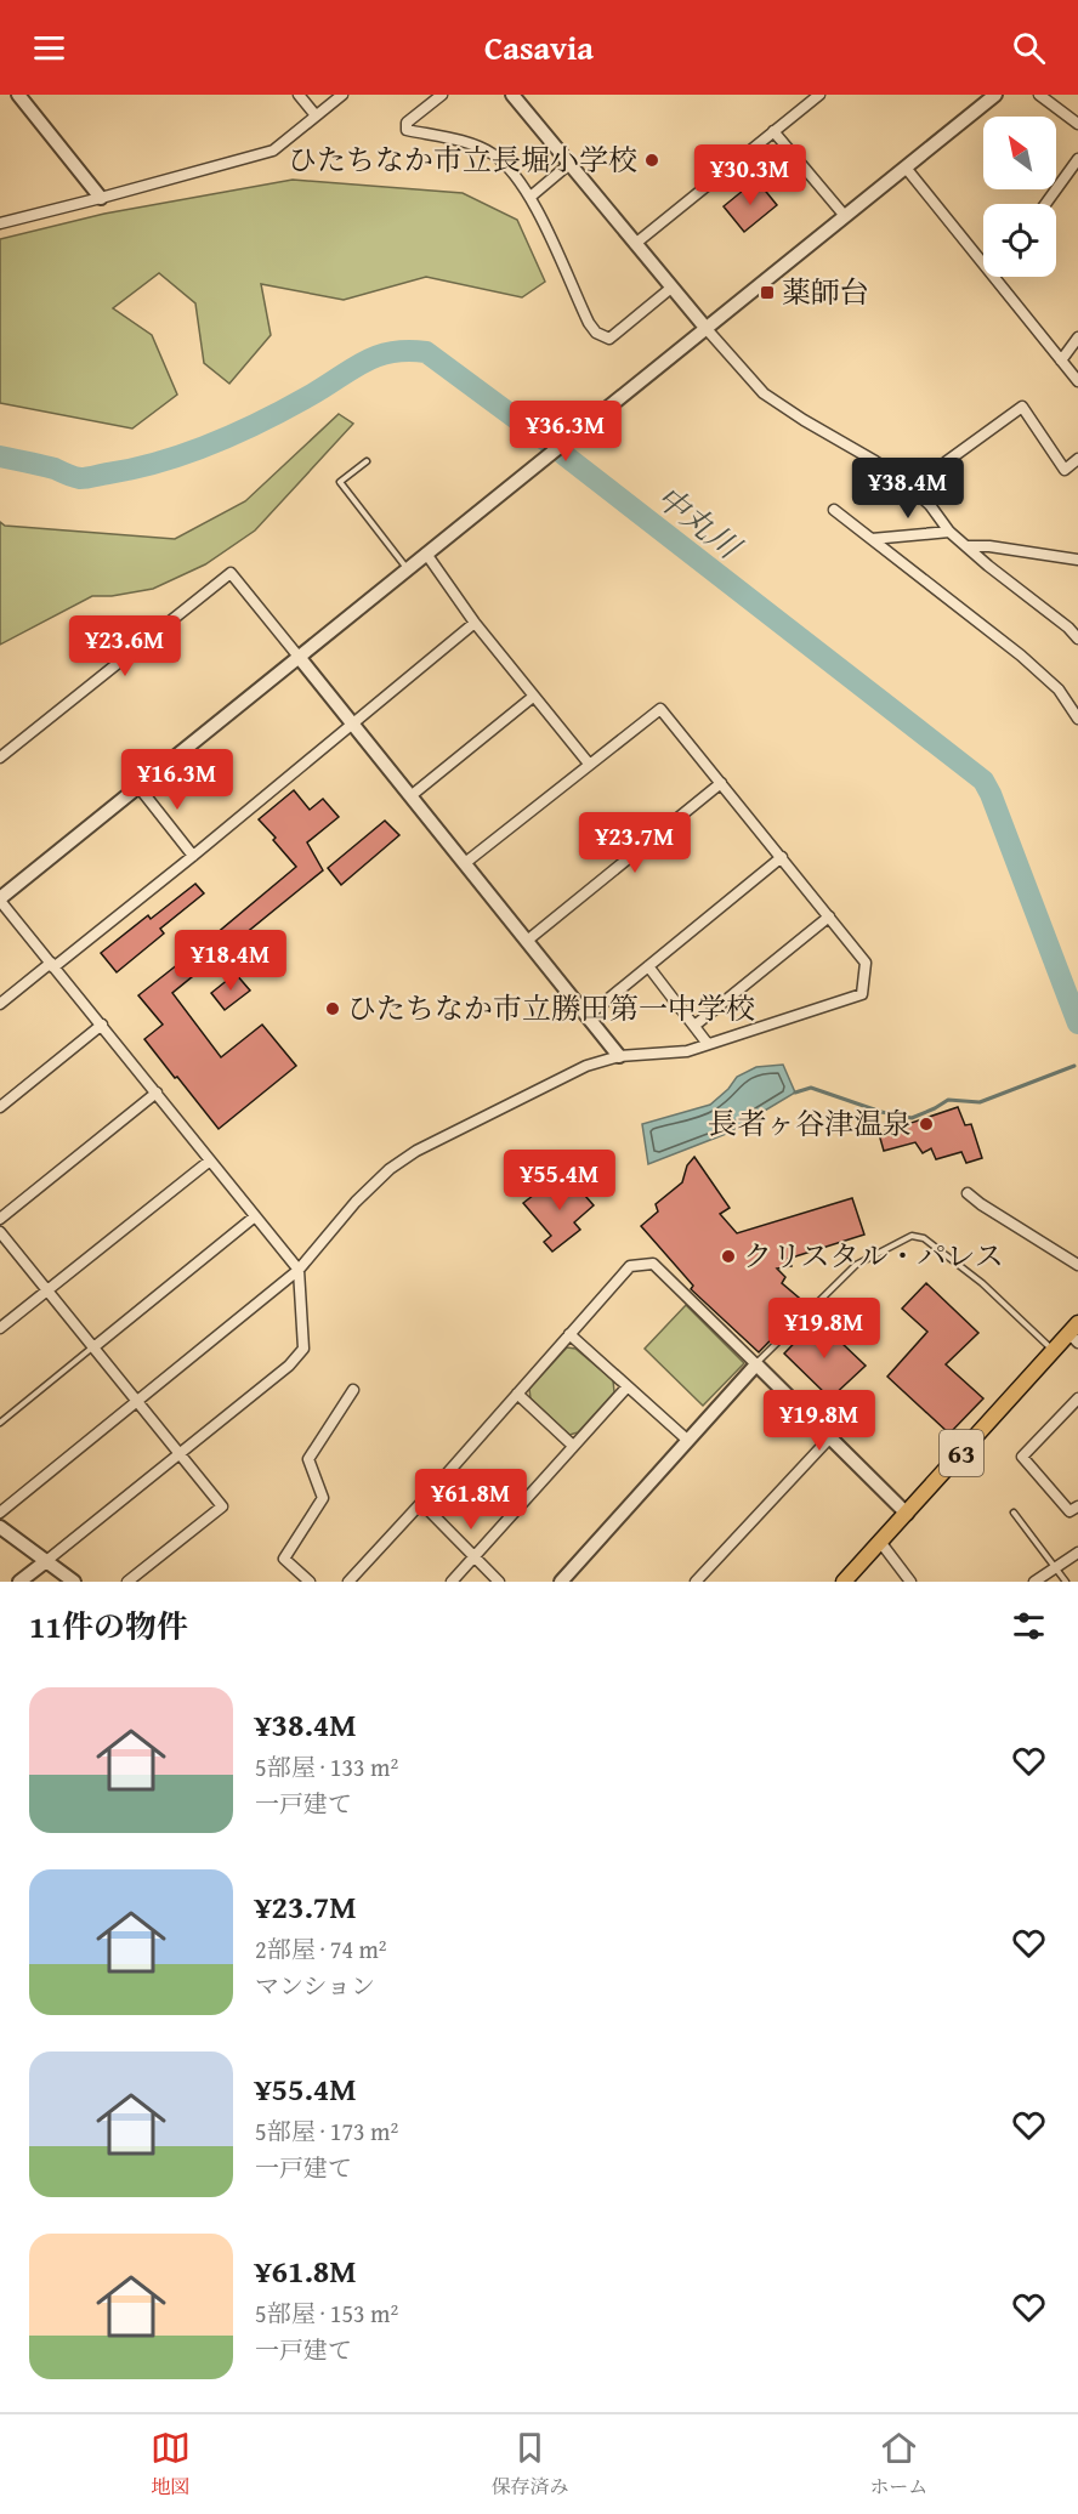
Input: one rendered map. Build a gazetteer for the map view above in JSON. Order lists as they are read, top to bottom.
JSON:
{
  "streets": {
    "main road": ["63"]
  },
  "water": ["中丸川"],
  "places": {
    "other": [
      "ひたちなか市立長堀小学校",
      "ひたちなか市立勝田第一中学校",
      "長者ヶ谷津温泉",
      "クリスタル・パレス"
    ],
    "transit": ["薬師台"]
  },
  "north": "top left",
  "page": {
    "header": "Casavia",
    "price": [
      "¥30.3M",
      "¥36.3M",
      "¥38.4M",
      "¥23.6M",
      "¥16.3M",
      "¥23.7M",
      "¥18.4M",
      "¥55.4M",
      "¥19.8M",
      "¥19.8M",
      "¥61.8M"
    ],
    "heading": "11件の物件",
    "list": [
      {
        "name": "¥38.4M",
        "note": "5部屋 · 133 m² · 一戸建て"
      },
      {
        "name": "¥23.7M",
        "note": "2部屋 · 74 m² · マンション"
      },
      {
        "name": "¥55.4M",
        "note": "5部屋 · 173 m² · 一戸建て"
      },
      {
        "name": "¥61.8M",
        "note": "5部屋 · 153 m² · 一戸建て"
      }
    ],
    "tabs": ["地図", "保存済み", "ホーム"]
  }
}
